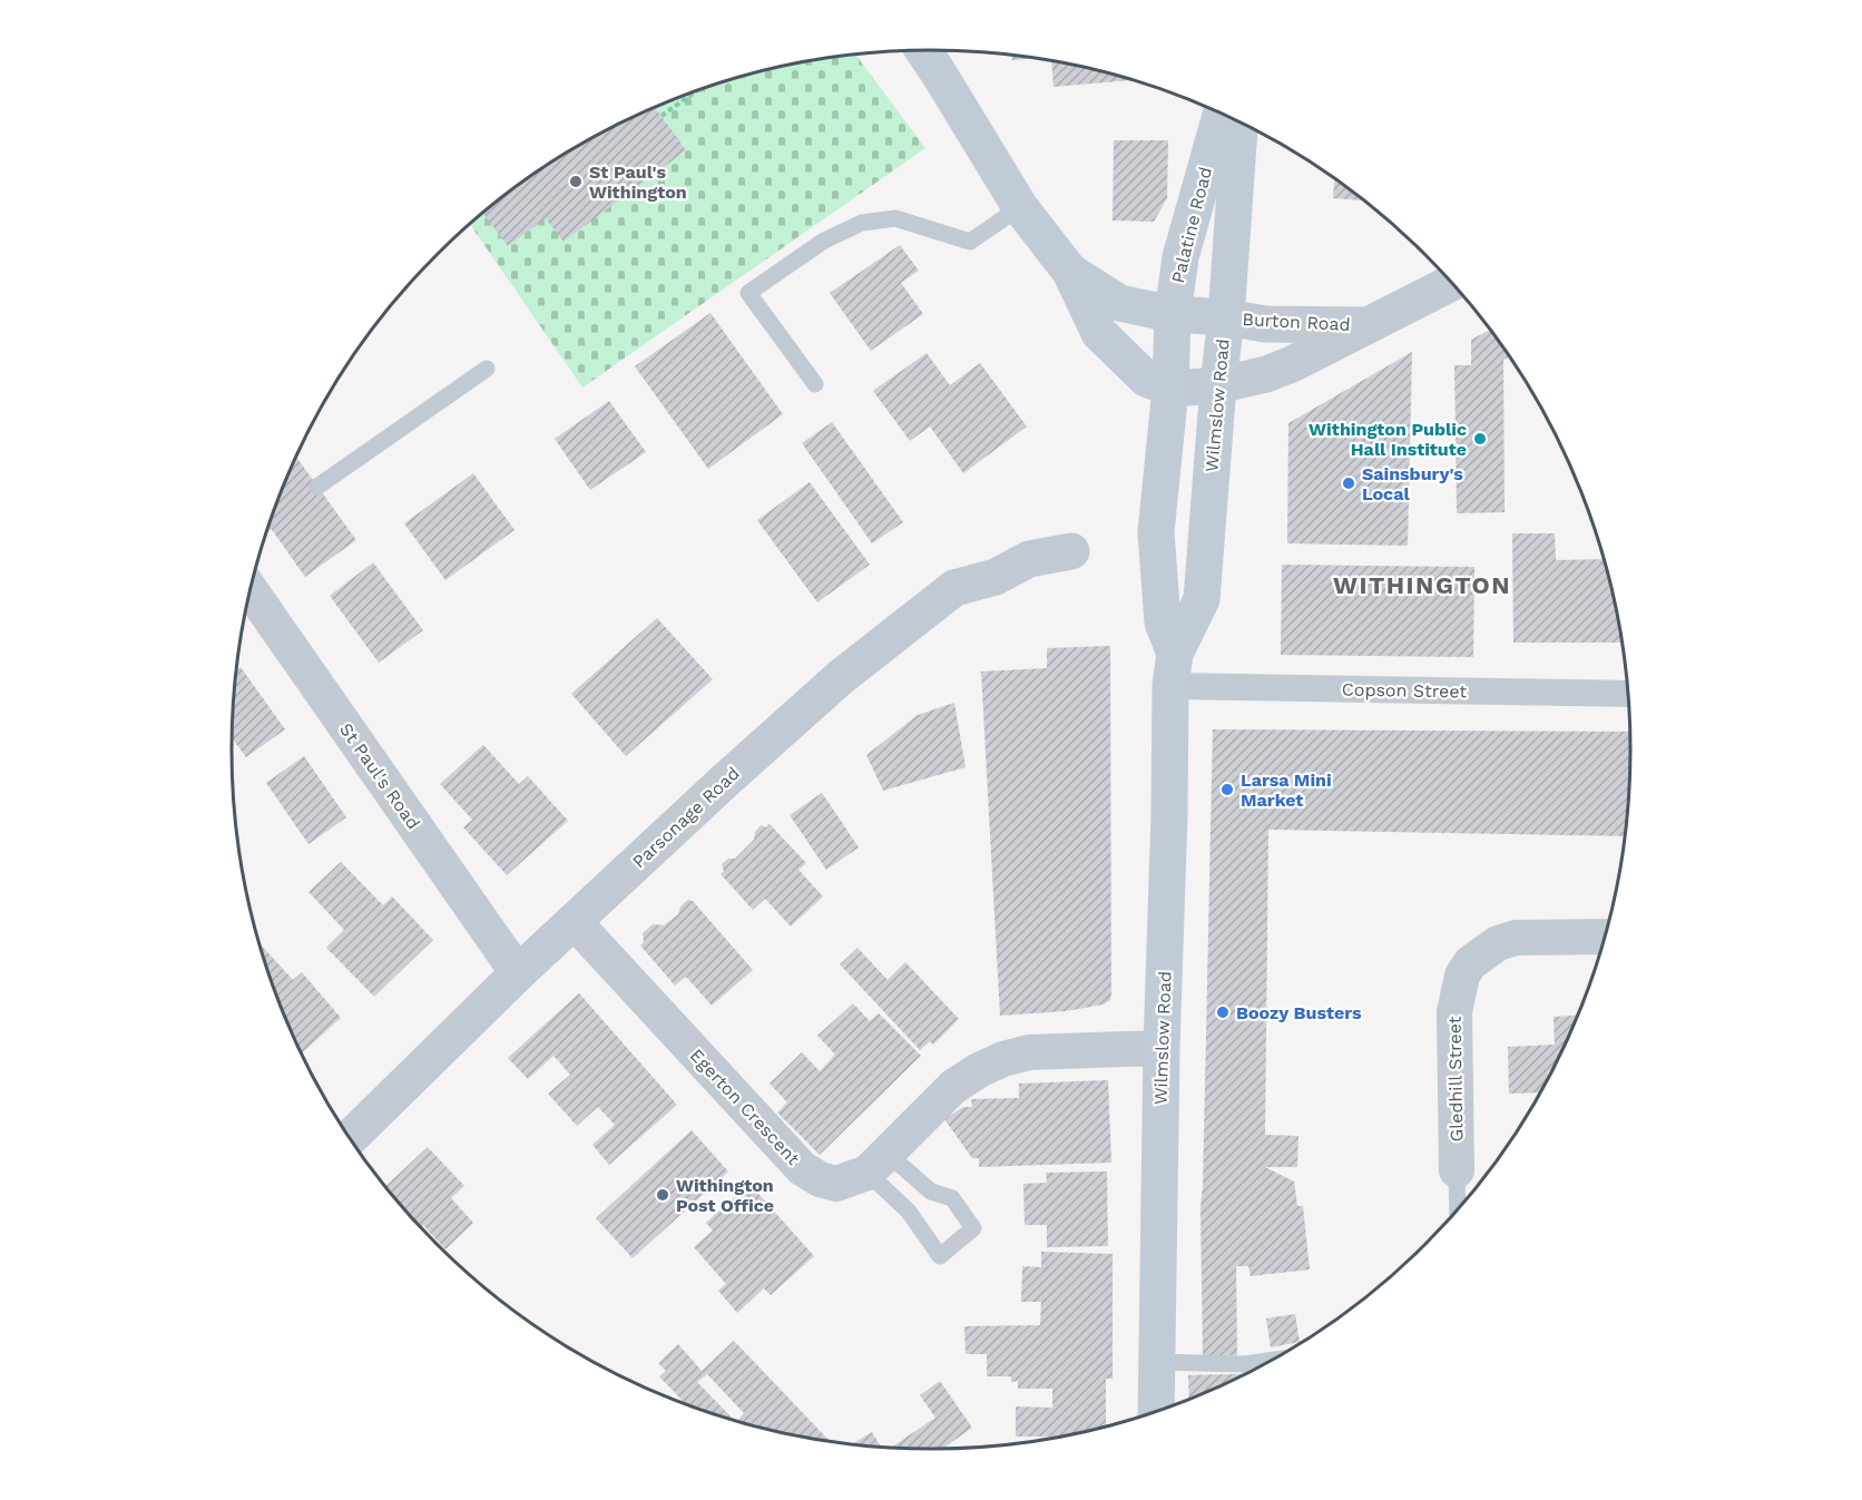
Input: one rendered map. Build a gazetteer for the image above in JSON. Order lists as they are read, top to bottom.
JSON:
{
  "streets": {
    "main road": ["Palatine Road", "Wilmslow Road"],
    "street": [
      "Burton Road",
      "Copson Street",
      "St Paul's Road",
      "Parsonage Road",
      "Gledhill Street",
      "Egerton Crescent"
    ]
  },
  "crossings": [
    ["Palatine Road", "Burton Road"],
    ["Palatine Road", "Wilmslow Road"],
    ["Burton Road", "Wilmslow Road"],
    ["Wilmslow Road", "Copson Street"],
    ["Wilmslow Road", "Egerton Crescent"],
    ["St Paul's Road", "Parsonage Road"],
    ["Parsonage Road", "Egerton Crescent"]
  ],
  "districts": ["WITHINGTON"],
  "places": [
    "St Paul's Withington",
    "Withington Public Hall Institute",
    "Sainsbury's Local",
    "Larsa Mini Market",
    "Boozy Busters",
    "Withington Post Office"
  ]
}
